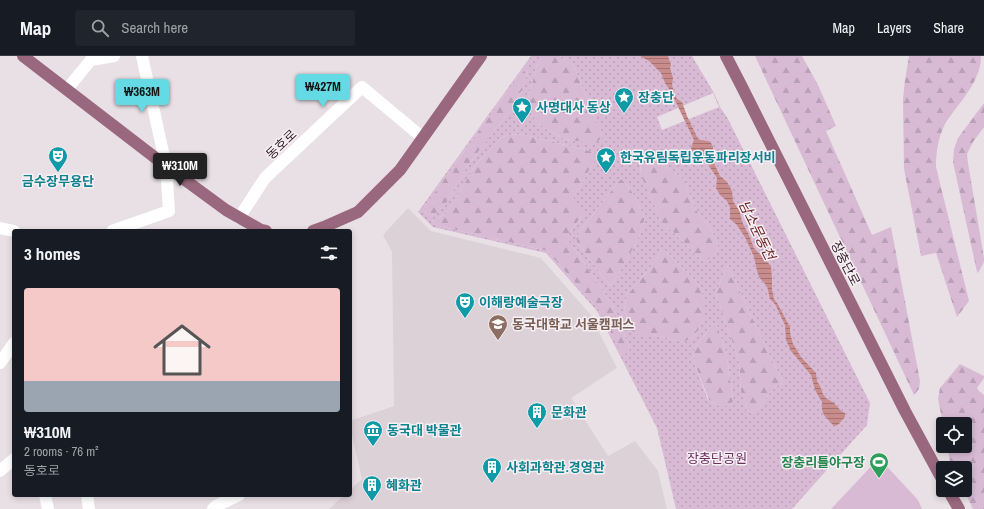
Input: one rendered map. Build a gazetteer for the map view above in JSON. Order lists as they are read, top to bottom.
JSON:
{
  "streets": {
    "main road": ["장충단로"],
    "street": ["동호로"]
  },
  "water": ["남소문동천"],
  "parks": ["장충단공원"],
  "places": {
    "place": ["장충단", "사명대사 동상", "한국유림독립운동파리장서비"],
    "theatre": ["금수장무용단", "이해랑예술극장"],
    "school or university": ["동국대학교 서울캠퍼스"],
    "building": ["문화관", "사회과학관.경영관", "혜화관"],
    "museum": ["동국대 박물관"],
    "sports": ["장충리틀야구장"]
  },
  "page": {
    "header": "Map",
    "search": "Search here",
    "nav": ["Map", "Layers", "Share"],
    "price": ["₩427M", "₩363M", "₩310M"],
    "heading": "3 homes",
    "list": [
      {
        "name": "₩310M",
        "note": "2 rooms · 76 m² · 동호로"
      }
    ]
  }
}
